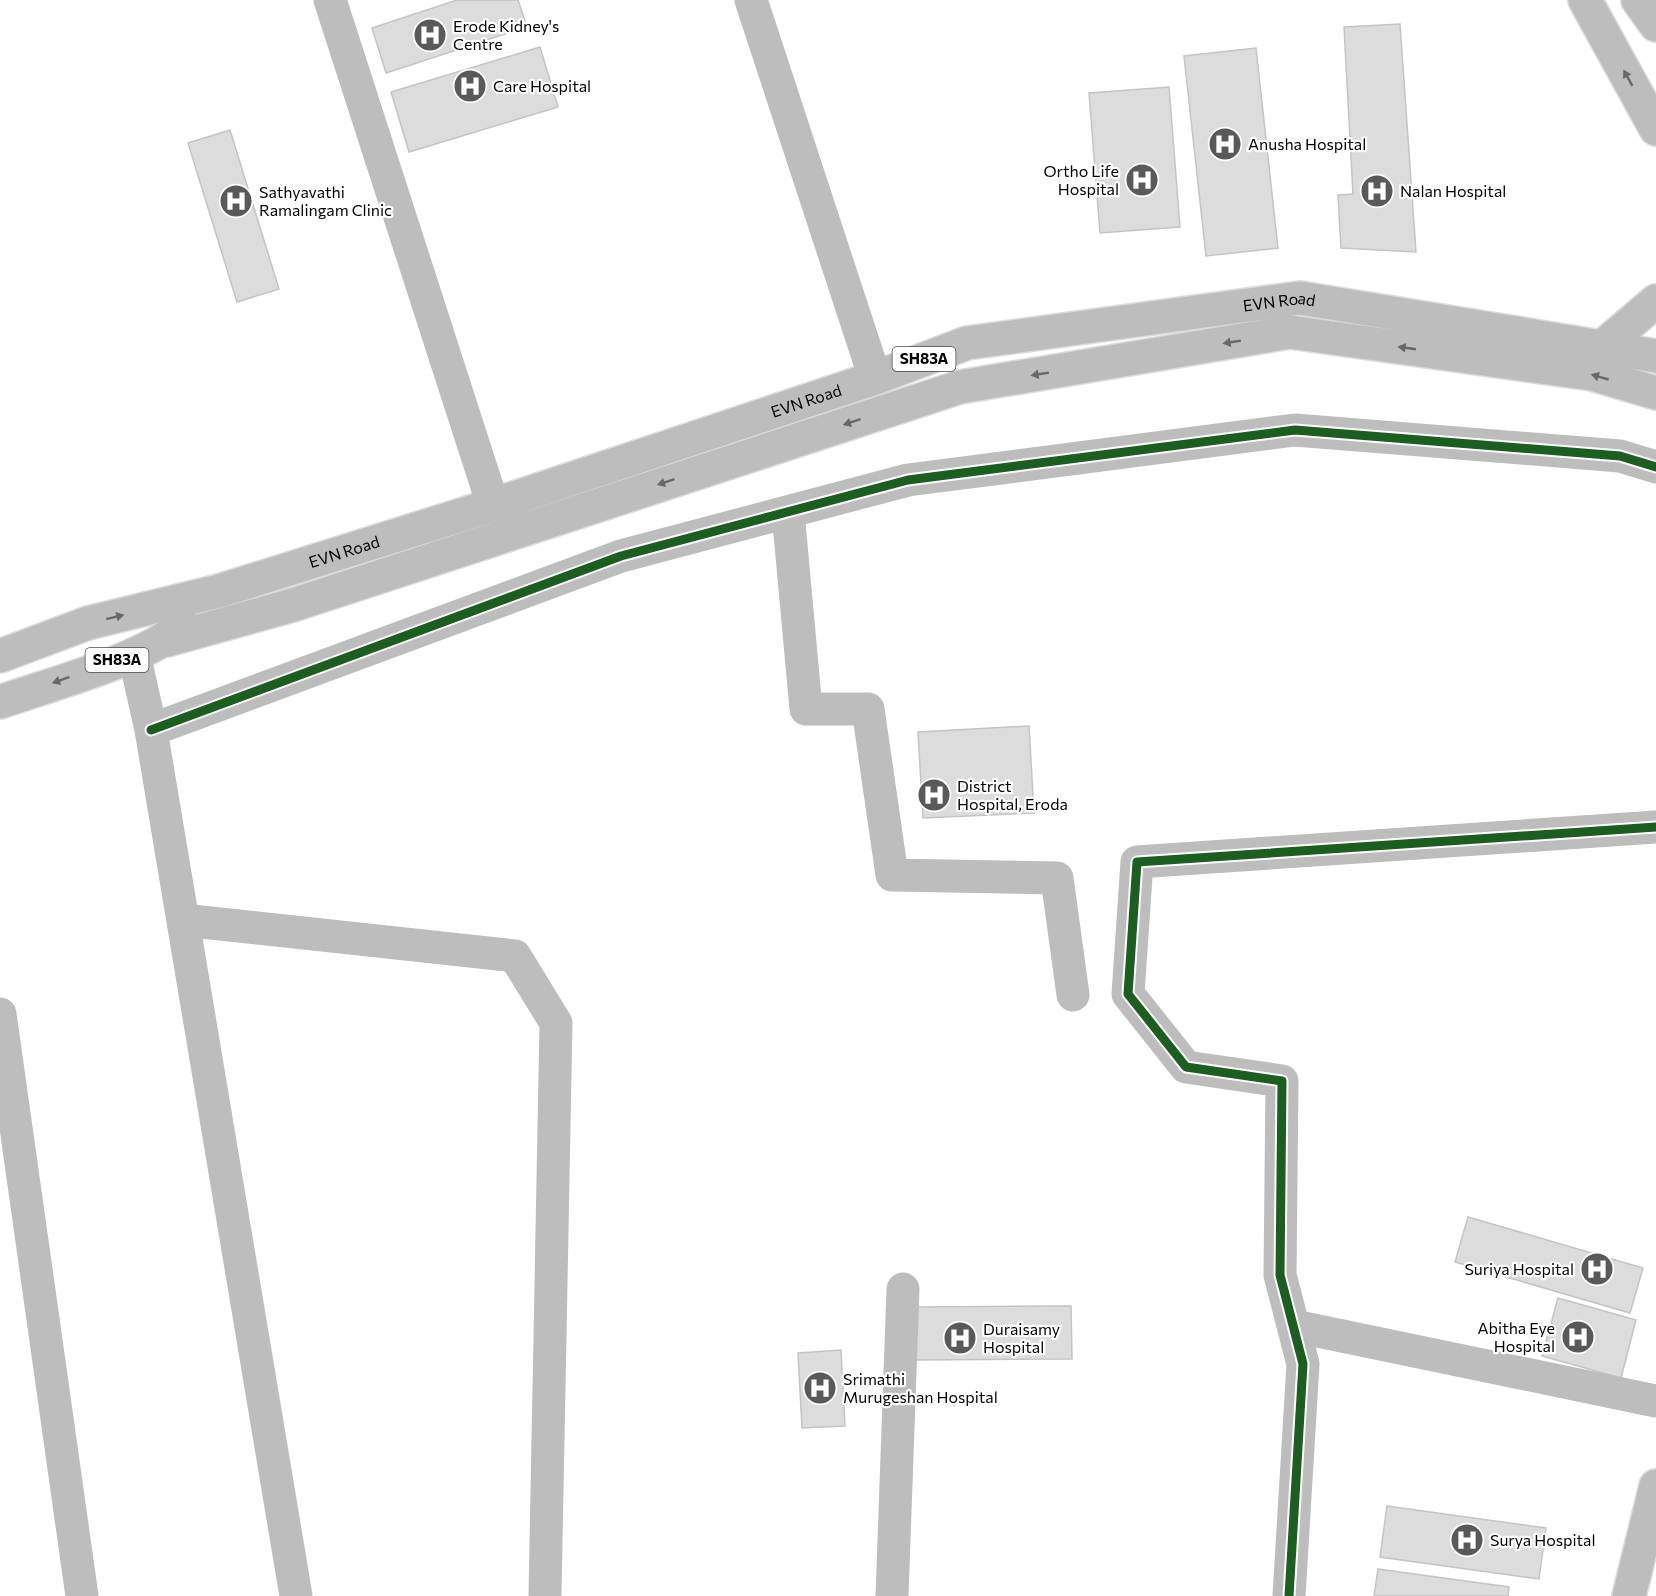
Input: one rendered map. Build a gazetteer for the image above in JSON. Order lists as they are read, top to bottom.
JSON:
{
  "streets": {
    "street": ["EVN Road", "SH83A"]
  },
  "places": {
    "hospital": [
      "Erode Kidney's Centre",
      "Care Hospital",
      "Anusha Hospital",
      "Ortho Life Hospital",
      "Nalan Hospital",
      "Sathyavathi Ramalingam Clinic",
      "District Hospital, Eroda",
      "Suriya Hospital",
      "Abitha Eye Hospital",
      "Duraisamy Hospital",
      "Srimathi Murugeshan Hospital",
      "Surya Hospital"
    ]
  }
}
